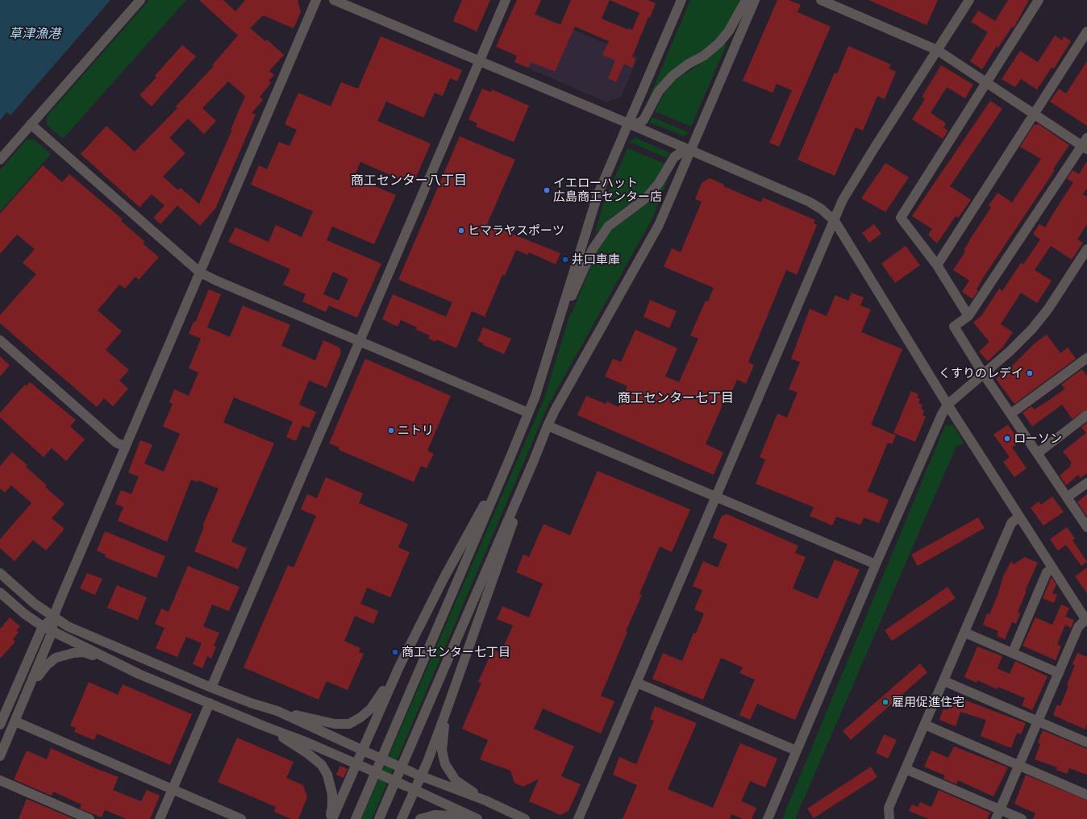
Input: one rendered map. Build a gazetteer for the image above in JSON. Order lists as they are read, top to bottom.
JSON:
{
  "districts": ["商工センター八丁目", "商工センター七丁目"],
  "water": ["草津漁港"],
  "places": [
    "イエローハット 広島商工センター店",
    "ヒマラヤスポーツ",
    "井口車庫",
    "くすりのレデイ",
    "ニトリ",
    "ローソン",
    "商工センター七丁目",
    "雇用促進住宅"
  ]
}
